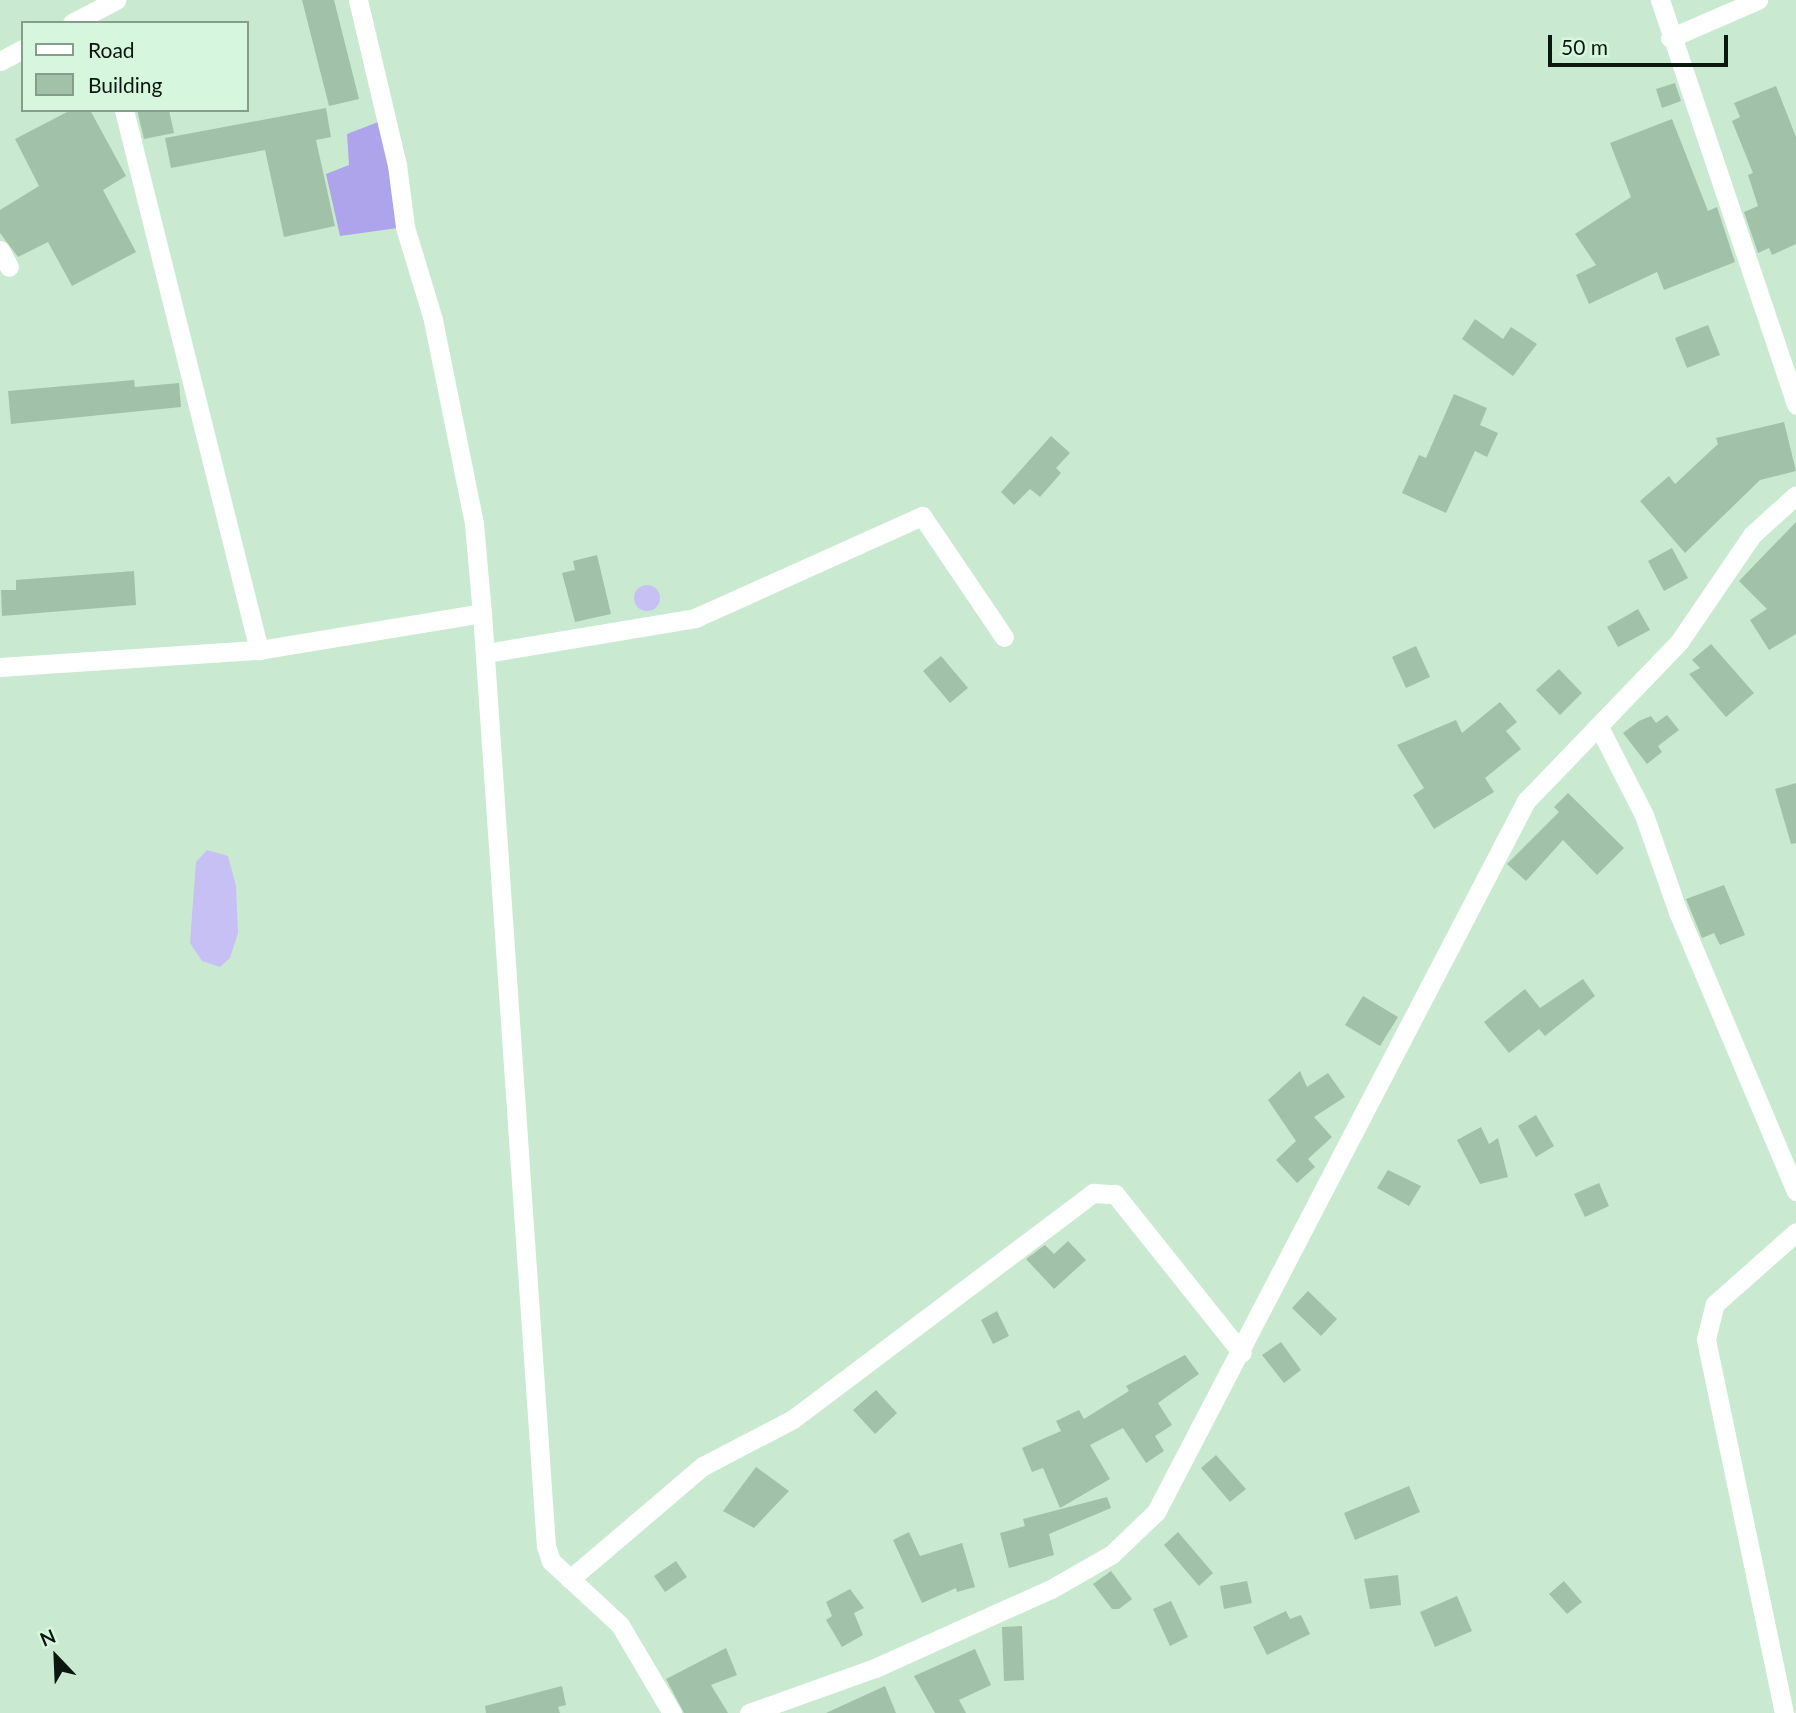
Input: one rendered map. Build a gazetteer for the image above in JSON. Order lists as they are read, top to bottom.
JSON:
{
  "legend": ["Road", "Building"],
  "scale_bar": "50 m",
  "north": "top left"
}
